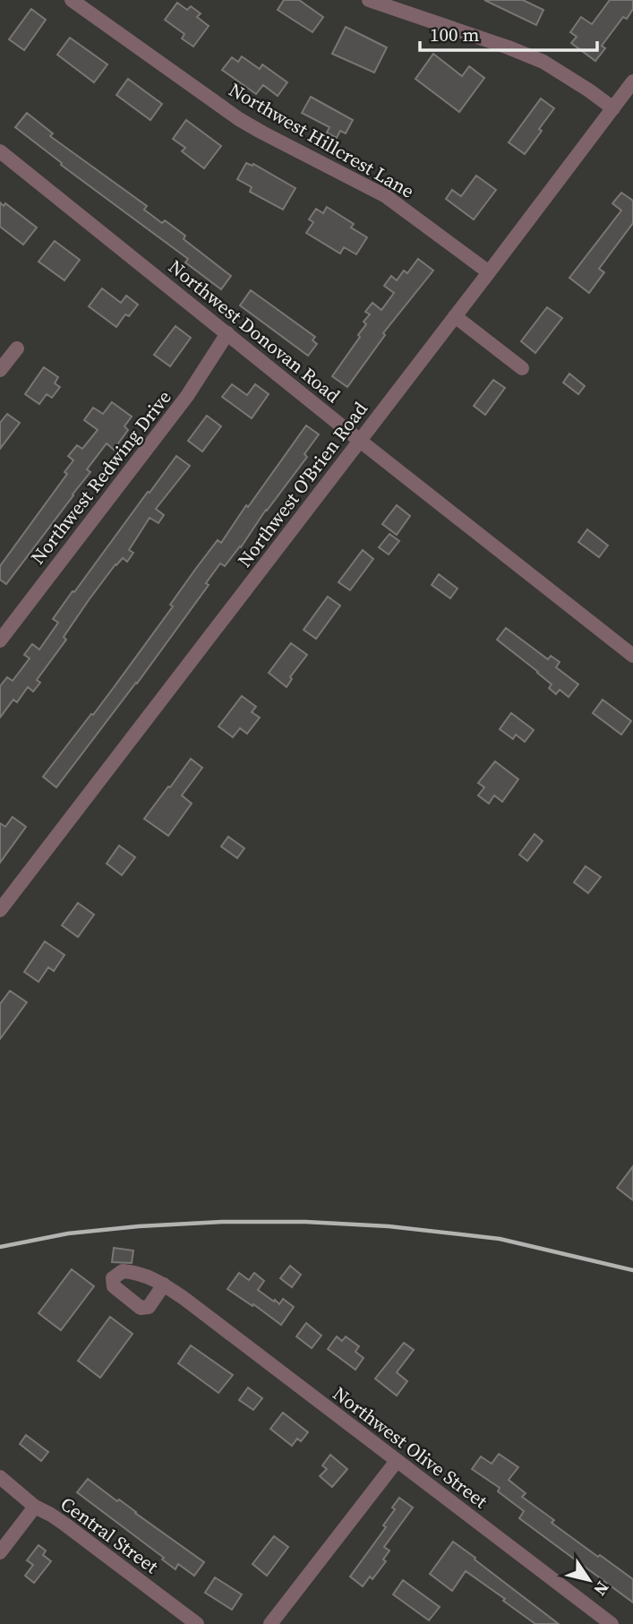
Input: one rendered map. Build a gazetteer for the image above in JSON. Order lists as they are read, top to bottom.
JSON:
{
  "streets": {
    "street": [
      "Northwest Hillcrest Lane",
      "Northwest Donovan Road",
      "Northwest Redwing Drive",
      "Northwest O'Brien Road",
      "Northwest Olive Street",
      "Central Street"
    ]
  },
  "crossings": [
    ["Northwest Hillcrest Lane", "Northwest O'Brien Road"],
    ["Northwest Donovan Road", "Northwest Redwing Drive"],
    ["Northwest Donovan Road", "Northwest O'Brien Road"]
  ],
  "scale_bar": "100 m",
  "north": "bottom right"
}
